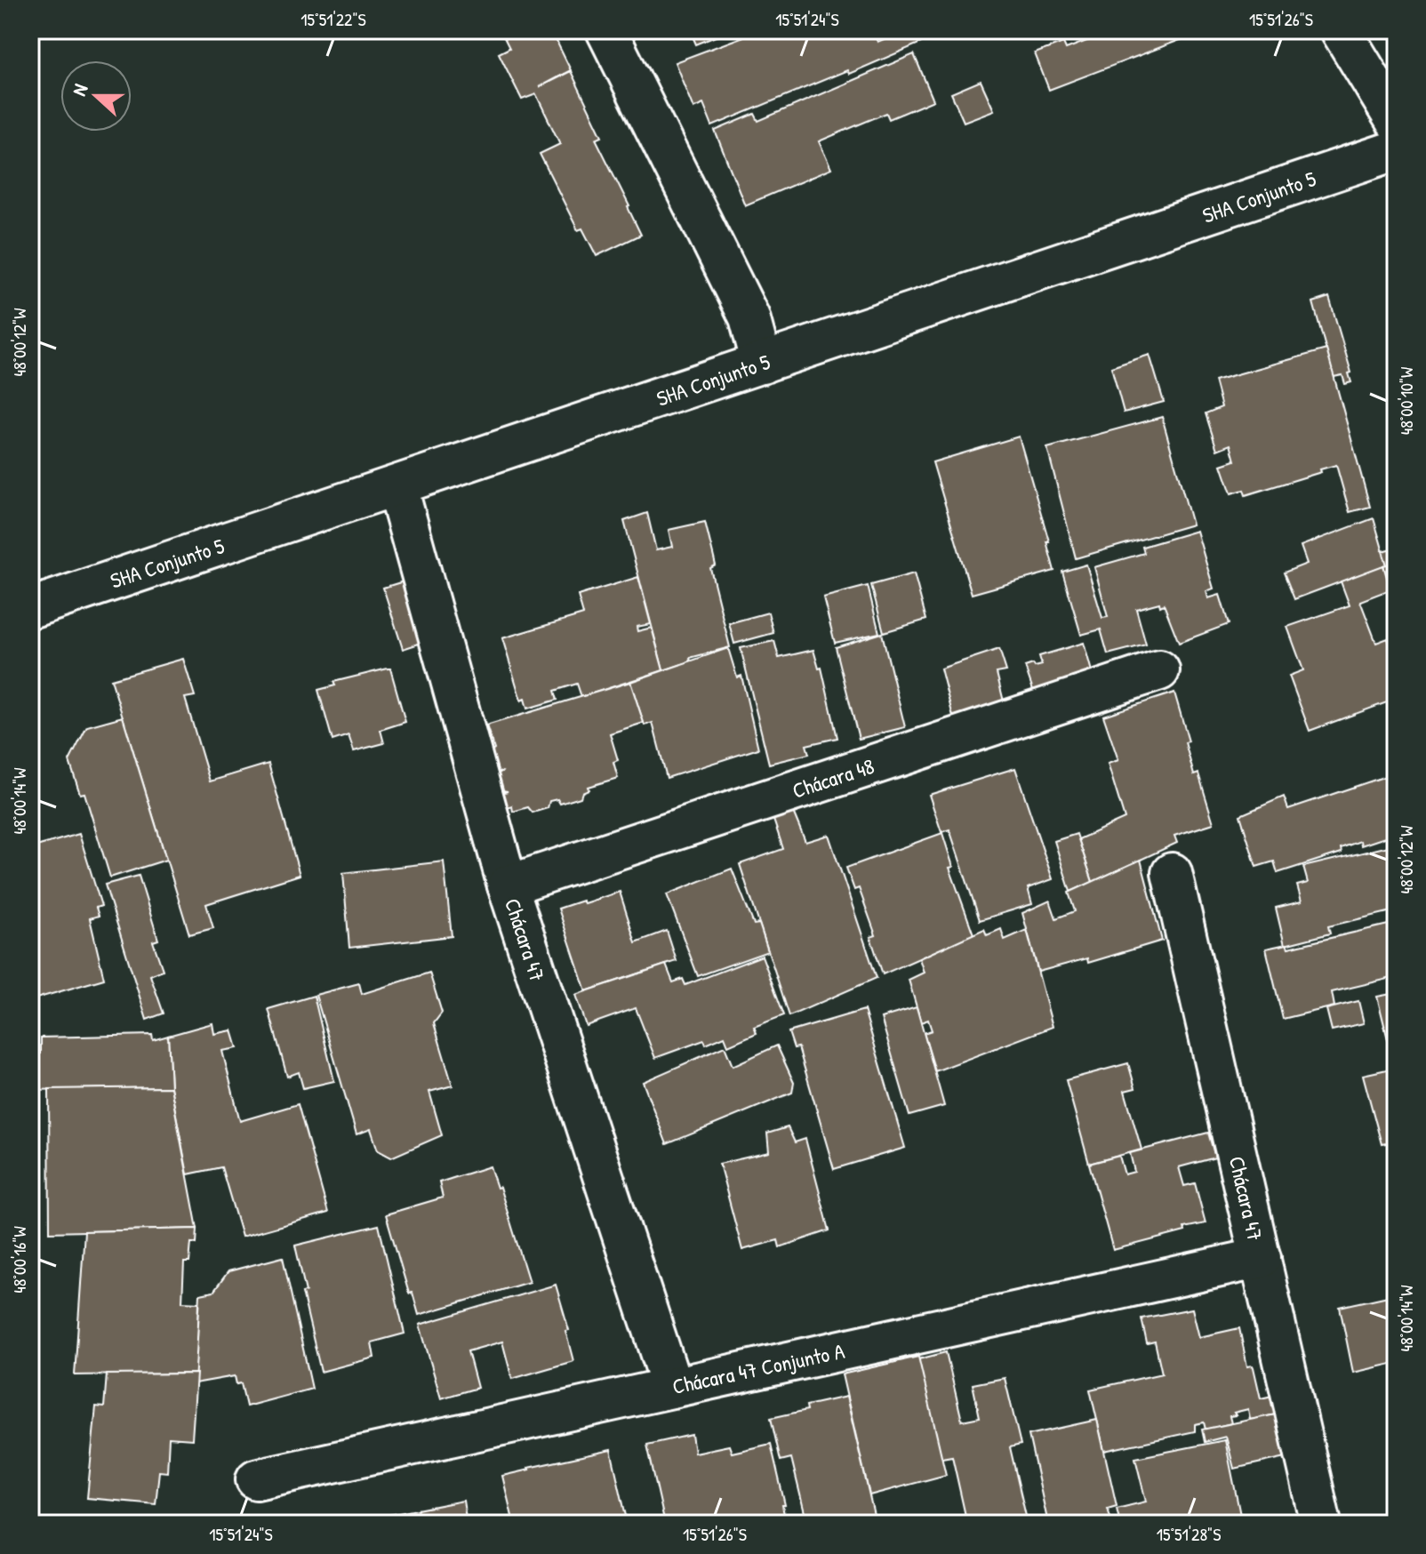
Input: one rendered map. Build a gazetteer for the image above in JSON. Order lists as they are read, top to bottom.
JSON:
{
  "streets": {
    "street": [
      "SHA Conjunto 5",
      "Chácara 48",
      "Chácara 47",
      "Chácara 47 Conjunto A"
    ]
  },
  "crossings": [
    ["SHA Conjunto 5", "Chácara 47"],
    ["Chácara 48", "Chácara 47"],
    ["Chácara 47", "Chácara 47 Conjunto A"]
  ],
  "north": "left",
  "coordinates": [
    "15°51'22\"S",
    "15°51'24\"S",
    "15°51'26\"S",
    "48°00'12\"W",
    "48°00'10\"W",
    "48°00'14\"W",
    "48°00'16\"W",
    "15°51'28\"S"
  ]
}
